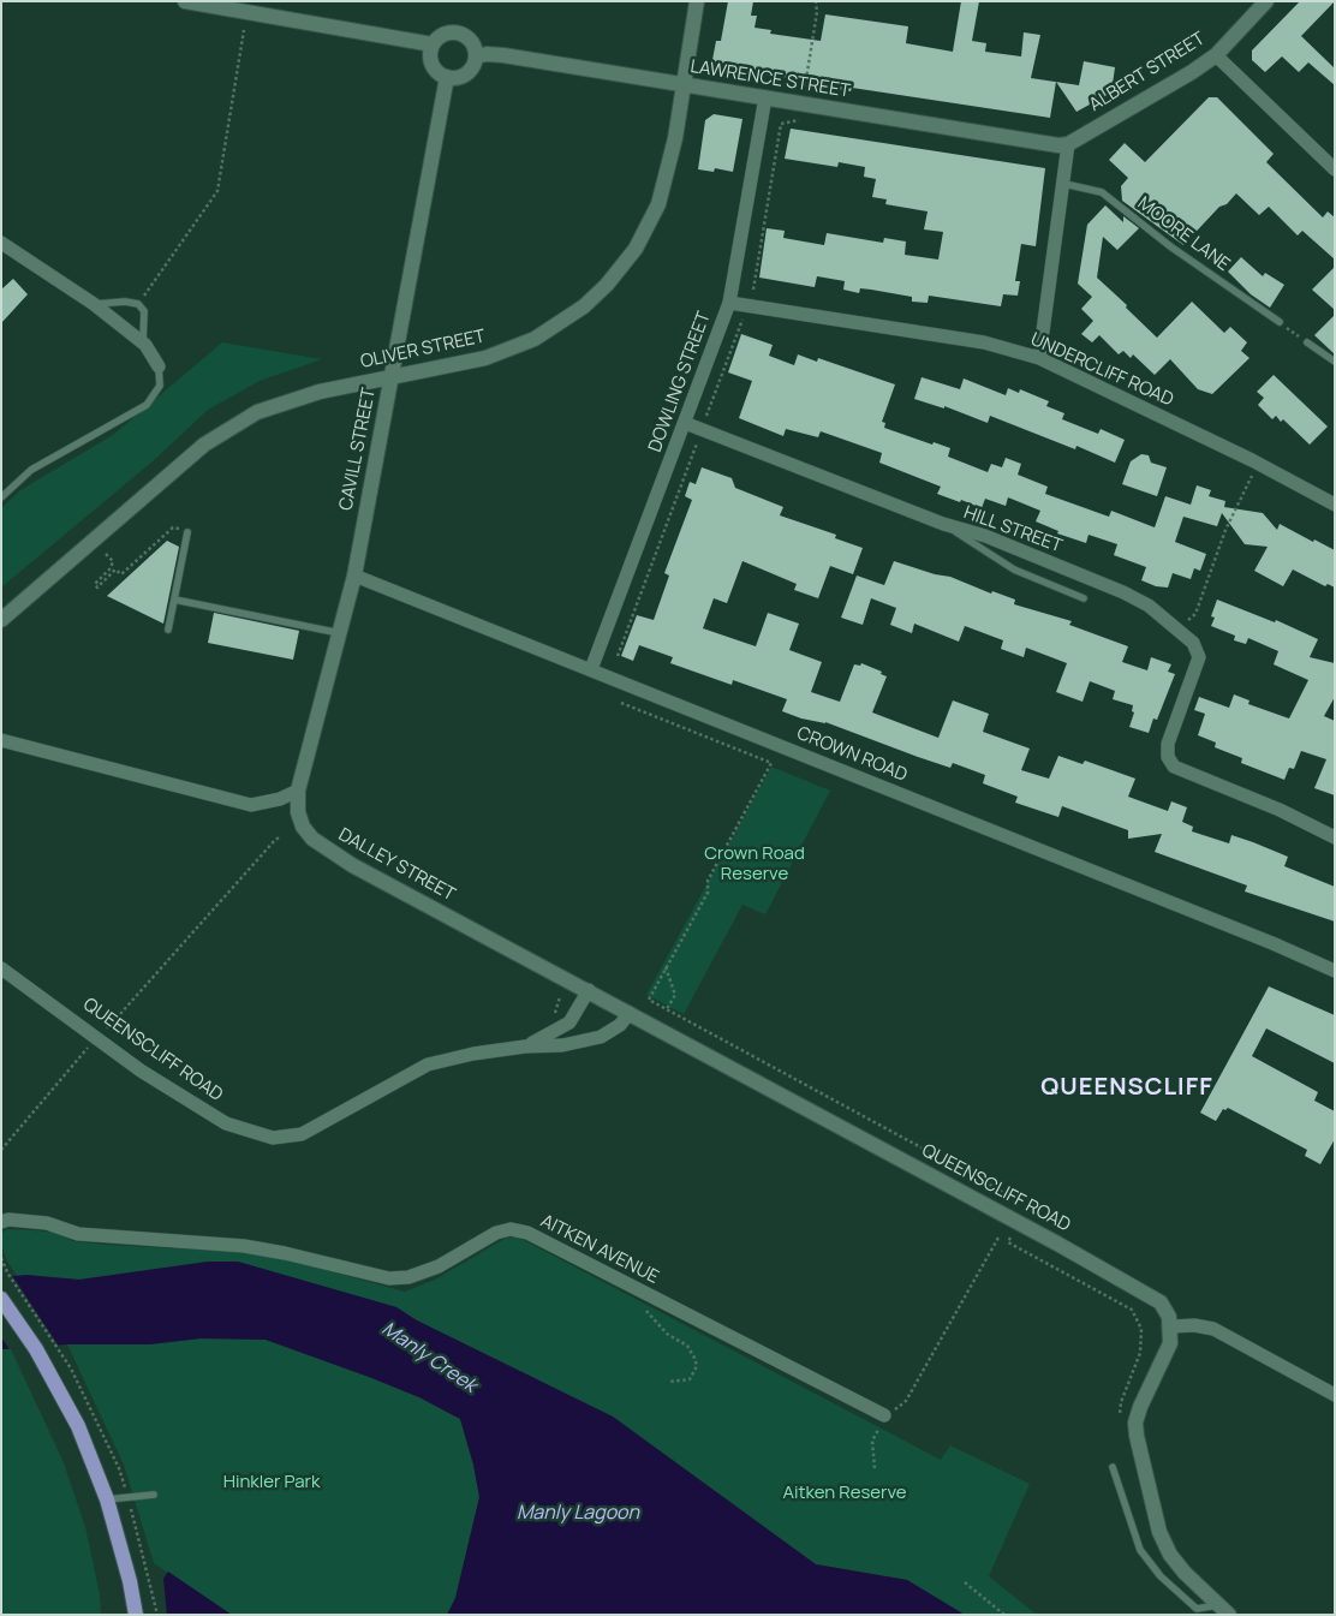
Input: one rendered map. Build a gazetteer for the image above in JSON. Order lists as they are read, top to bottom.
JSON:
{
  "streets": {
    "main road": [
      "ALBERT STREET",
      "LAWRENCE STREET",
      "OLIVER STREET",
      "CAVILL STREET",
      "DALLEY STREET",
      "QUEENSCLIFF ROAD"
    ],
    "street": [
      "UNDERCLIFF ROAD",
      "DOWLING STREET",
      "HILL STREET",
      "CROWN ROAD",
      "AITKEN AVENUE"
    ],
    "lane": ["MOORE LANE"]
  },
  "crossings": [
    ["ALBERT STREET", "LAWRENCE STREET"],
    ["LAWRENCE STREET", "OLIVER STREET"],
    ["LAWRENCE STREET", "DOWLING STREET"],
    ["LAWRENCE STREET", "CAVILL STREET"],
    ["OLIVER STREET", "CAVILL STREET"],
    ["UNDERCLIFF ROAD", "DOWLING STREET"],
    ["DOWLING STREET", "HILL STREET"],
    ["DOWLING STREET", "CROWN ROAD"],
    ["CAVILL STREET", "CROWN ROAD"],
    ["CAVILL STREET", "DALLEY STREET"],
    ["DALLEY STREET", "QUEENSCLIFF ROAD"]
  ],
  "districts": ["QUEENSCLIFF"],
  "water": ["Manly Creek", "Manly Lagoon"],
  "parks": ["Crown Road Reserve", "Hinkler Park", "Aitken Reserve"]
}
